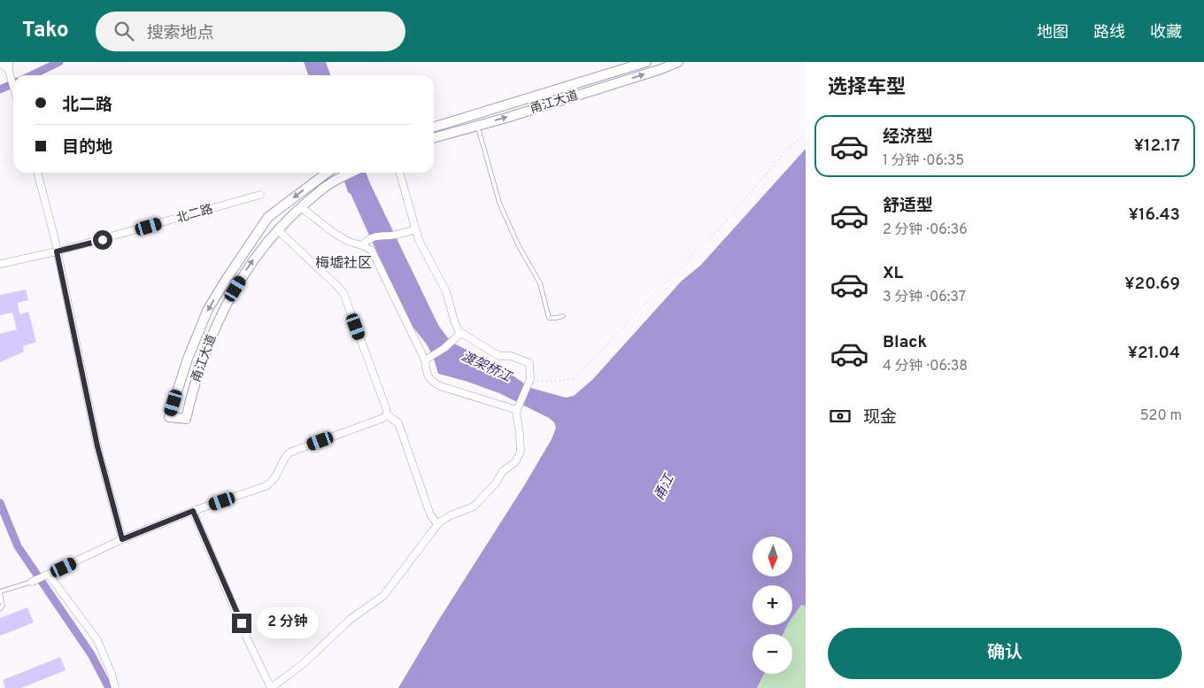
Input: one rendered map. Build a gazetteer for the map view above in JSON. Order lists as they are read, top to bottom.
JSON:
{
  "streets": {
    "main road": ["甬江大道"],
    "street": ["北二路"]
  },
  "districts": ["梅墟社区"],
  "water": ["渡架桥江", "甬江"],
  "north": "bottom",
  "page": {
    "header": "Tako",
    "search": "搜索地点",
    "nav": ["地图", "路线", "收藏"],
    "heading": "选择车型",
    "banner": ["北二路", "目的地"],
    "list": [
      {
        "name": "经济型",
        "note": "1 分钟 · 06:35",
        "value": "¥12.17"
      },
      {
        "name": "舒适型",
        "note": "2 分钟 · 06:36",
        "value": "¥16.43"
      },
      {
        "name": "XL",
        "note": "3 分钟 · 06:37",
        "value": "¥20.69"
      },
      {
        "name": "Black",
        "note": "4 分钟 · 06:38",
        "value": "¥21.04"
      }
    ],
    "pay": ["现金", "520 m"],
    "map_buttons": ["+", "−"],
    "bubble": "2 分钟",
    "buttons": "确认"
  }
}
